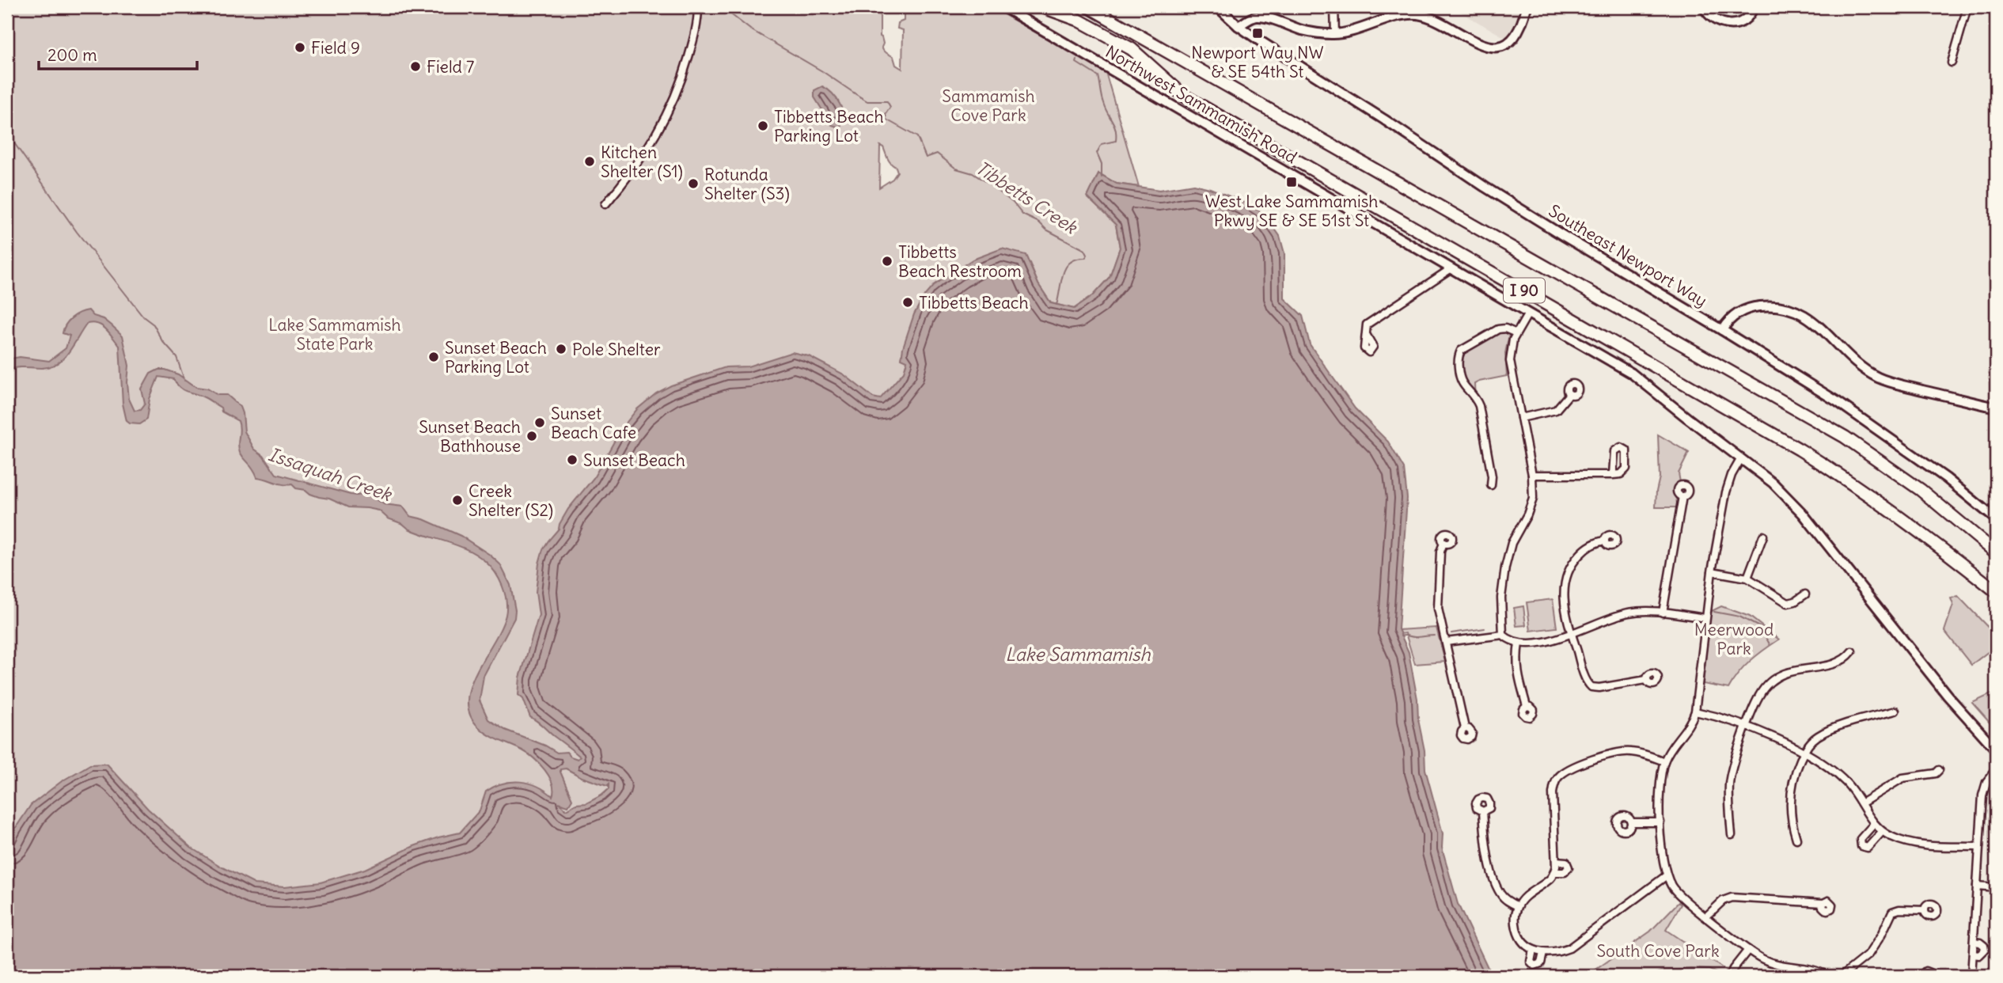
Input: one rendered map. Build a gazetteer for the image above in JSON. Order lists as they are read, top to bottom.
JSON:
{
  "streets": {
    "highway": ["I 90"],
    "street": ["Northwest Sammamish Road", "Southeast Newport Way"]
  },
  "water": ["Tibbetts Creek", "Issaquah Creek", "Lake Sammamish"],
  "parks": [
    "Sammamish Cove Park",
    "Lake Sammamish State Park",
    "Meerwood Park",
    "South Cove Park"
  ],
  "places": {
    "transit": ["Newport Way NW & SE 54th St", "West Lake Sammamish Pkwy SE & SE 51st St"],
    "other": [
      "Field 9",
      "Field 7",
      "Tibbetts Beach Parking Lot",
      "Kitchen Shelter (S1)",
      "Rotunda Shelter (S3)",
      "Tibbetts Beach Restroom",
      "Tibbetts Beach",
      "Pole Shelter",
      "Sunset Beach Parking Lot",
      "Sunset Beach Cafe",
      "Sunset Beach Bathhouse",
      "Sunset Beach",
      "Creek Shelter (S2)"
    ]
  },
  "scale_bar": "200 m"
}
